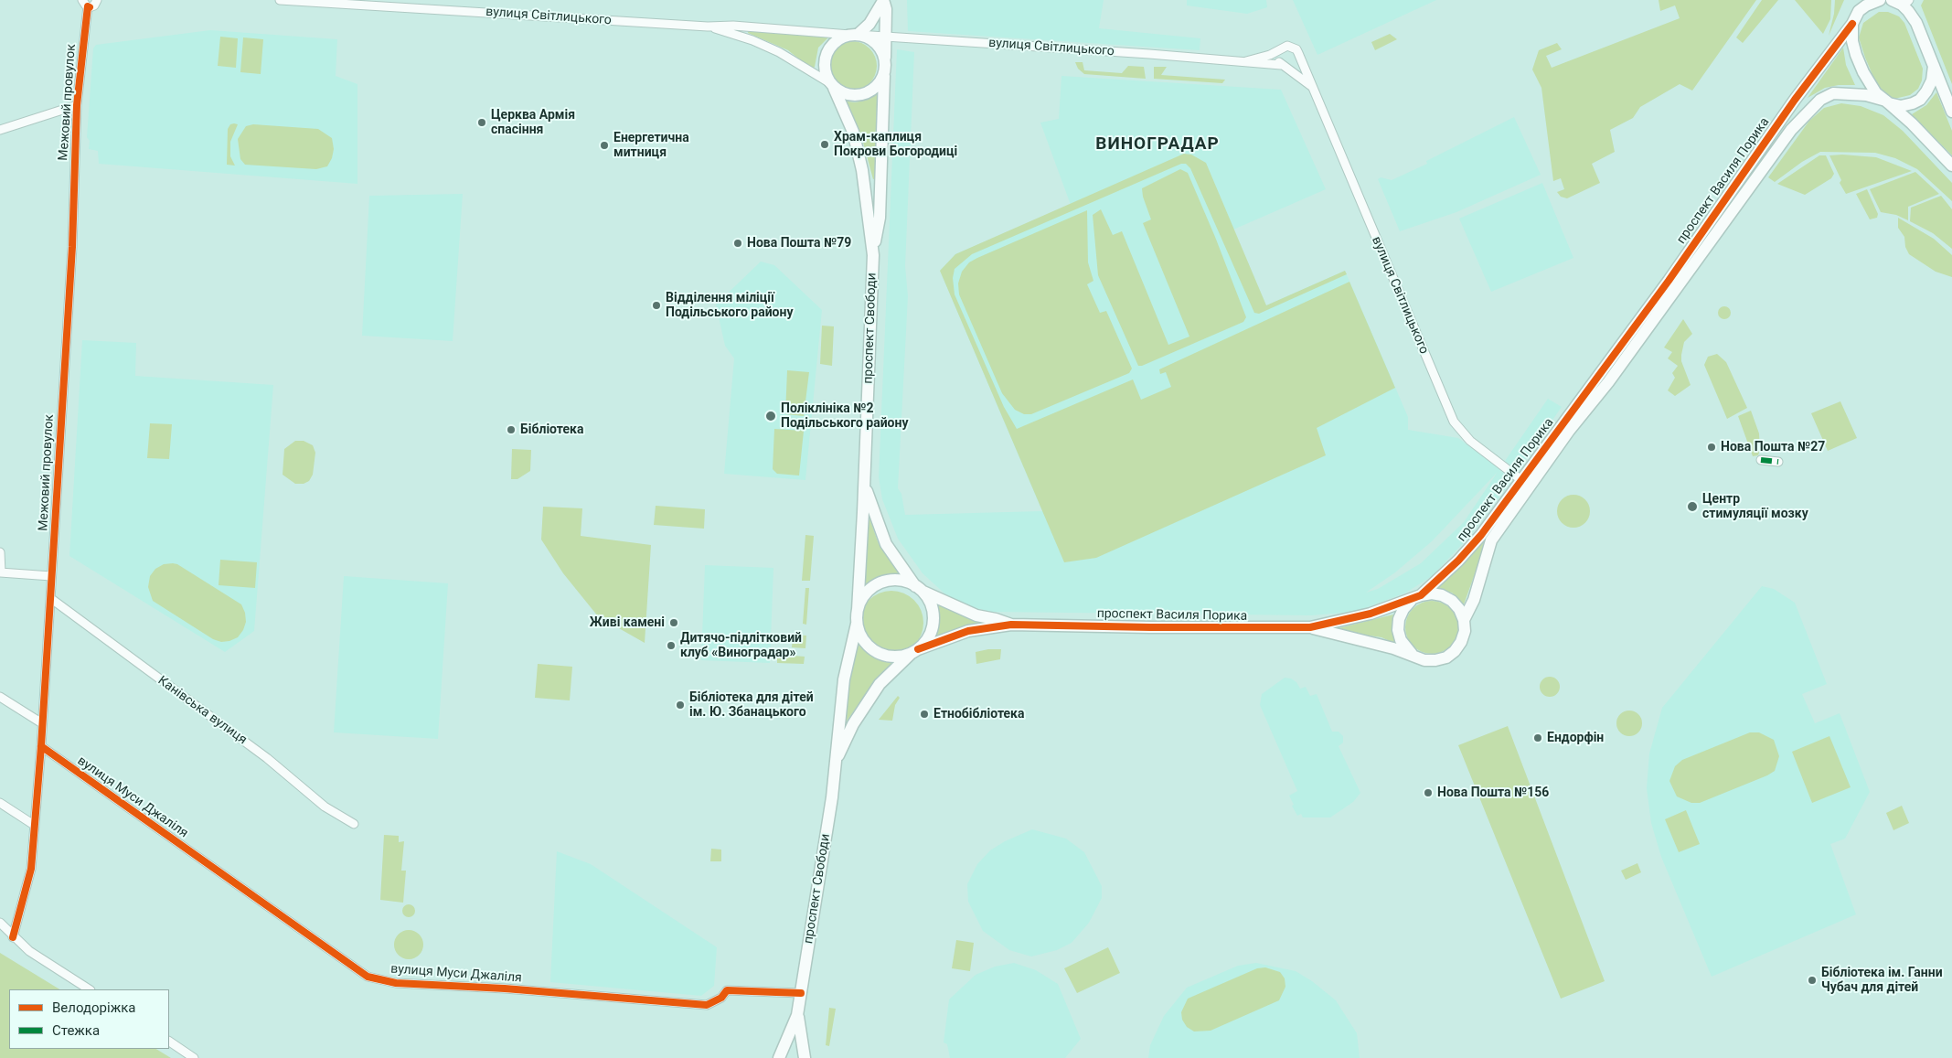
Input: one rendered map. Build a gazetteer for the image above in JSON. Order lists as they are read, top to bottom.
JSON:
{
  "streets": {
    "street": [
      "вулиця Світлицького",
      "Межовий провулок",
      "проспект Василя Порика",
      "проспект Свободи",
      "Канівська вулиця",
      "вулиця Муси Джаліля"
    ]
  },
  "crossings": [
    ["вулиця Світлицького", "проспект Василя Порика"],
    ["вулиця Світлицького", "проспект Свободи"],
    ["Межовий провулок", "Канівська вулиця"],
    ["Межовий провулок", "вулиця Муси Джаліля"],
    ["проспект Василя Порика", "проспект Свободи"],
    ["проспект Свободи", "вулиця Муси Джаліля"]
  ],
  "districts": ["ВИНОГРАДАР"],
  "places": [
    "Церква Армія спасіння",
    "Храм-каплиця Покрови Богородиці",
    "Енергетична митниця",
    "Нова Пошта №79",
    "Відділення міліції Подільського району",
    "Поліклініка №2 Подільського району",
    "Бібліотека",
    "Нова Пошта №27",
    "Центр стимуляції мозку",
    "Живі камені",
    "Дитячо-підлітковий клуб «Виноградар»",
    "Бібліотека для дітей ім. Ю. Збанацького",
    "Етнобібліотека",
    "Ендорфін",
    "Нова Пошта №156",
    "Бібліотека ім. Ганни Чубач для дітей"
  ],
  "legend": ["Велодоріжка", "Стежка"]
}
